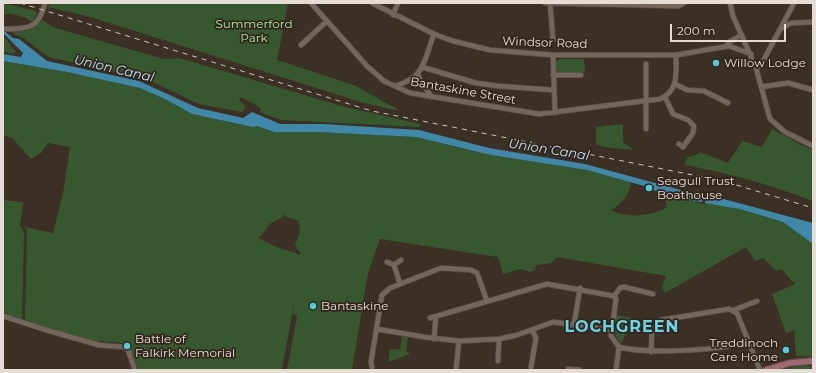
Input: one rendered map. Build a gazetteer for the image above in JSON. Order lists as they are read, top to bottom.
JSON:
{
  "streets": {
    "street": ["Windsor Road", "Bantaskine Street"]
  },
  "districts": ["LOCHGREEN"],
  "water": ["Union Canal"],
  "parks": ["Summerford Park"],
  "places": [
    "Willow Lodge",
    "Seagull Trust Boathouse",
    "Bantaskine",
    "Battle of Falkirk Memorial",
    "Treddinoch Care Home"
  ],
  "scale_bar": "200 m"
}
